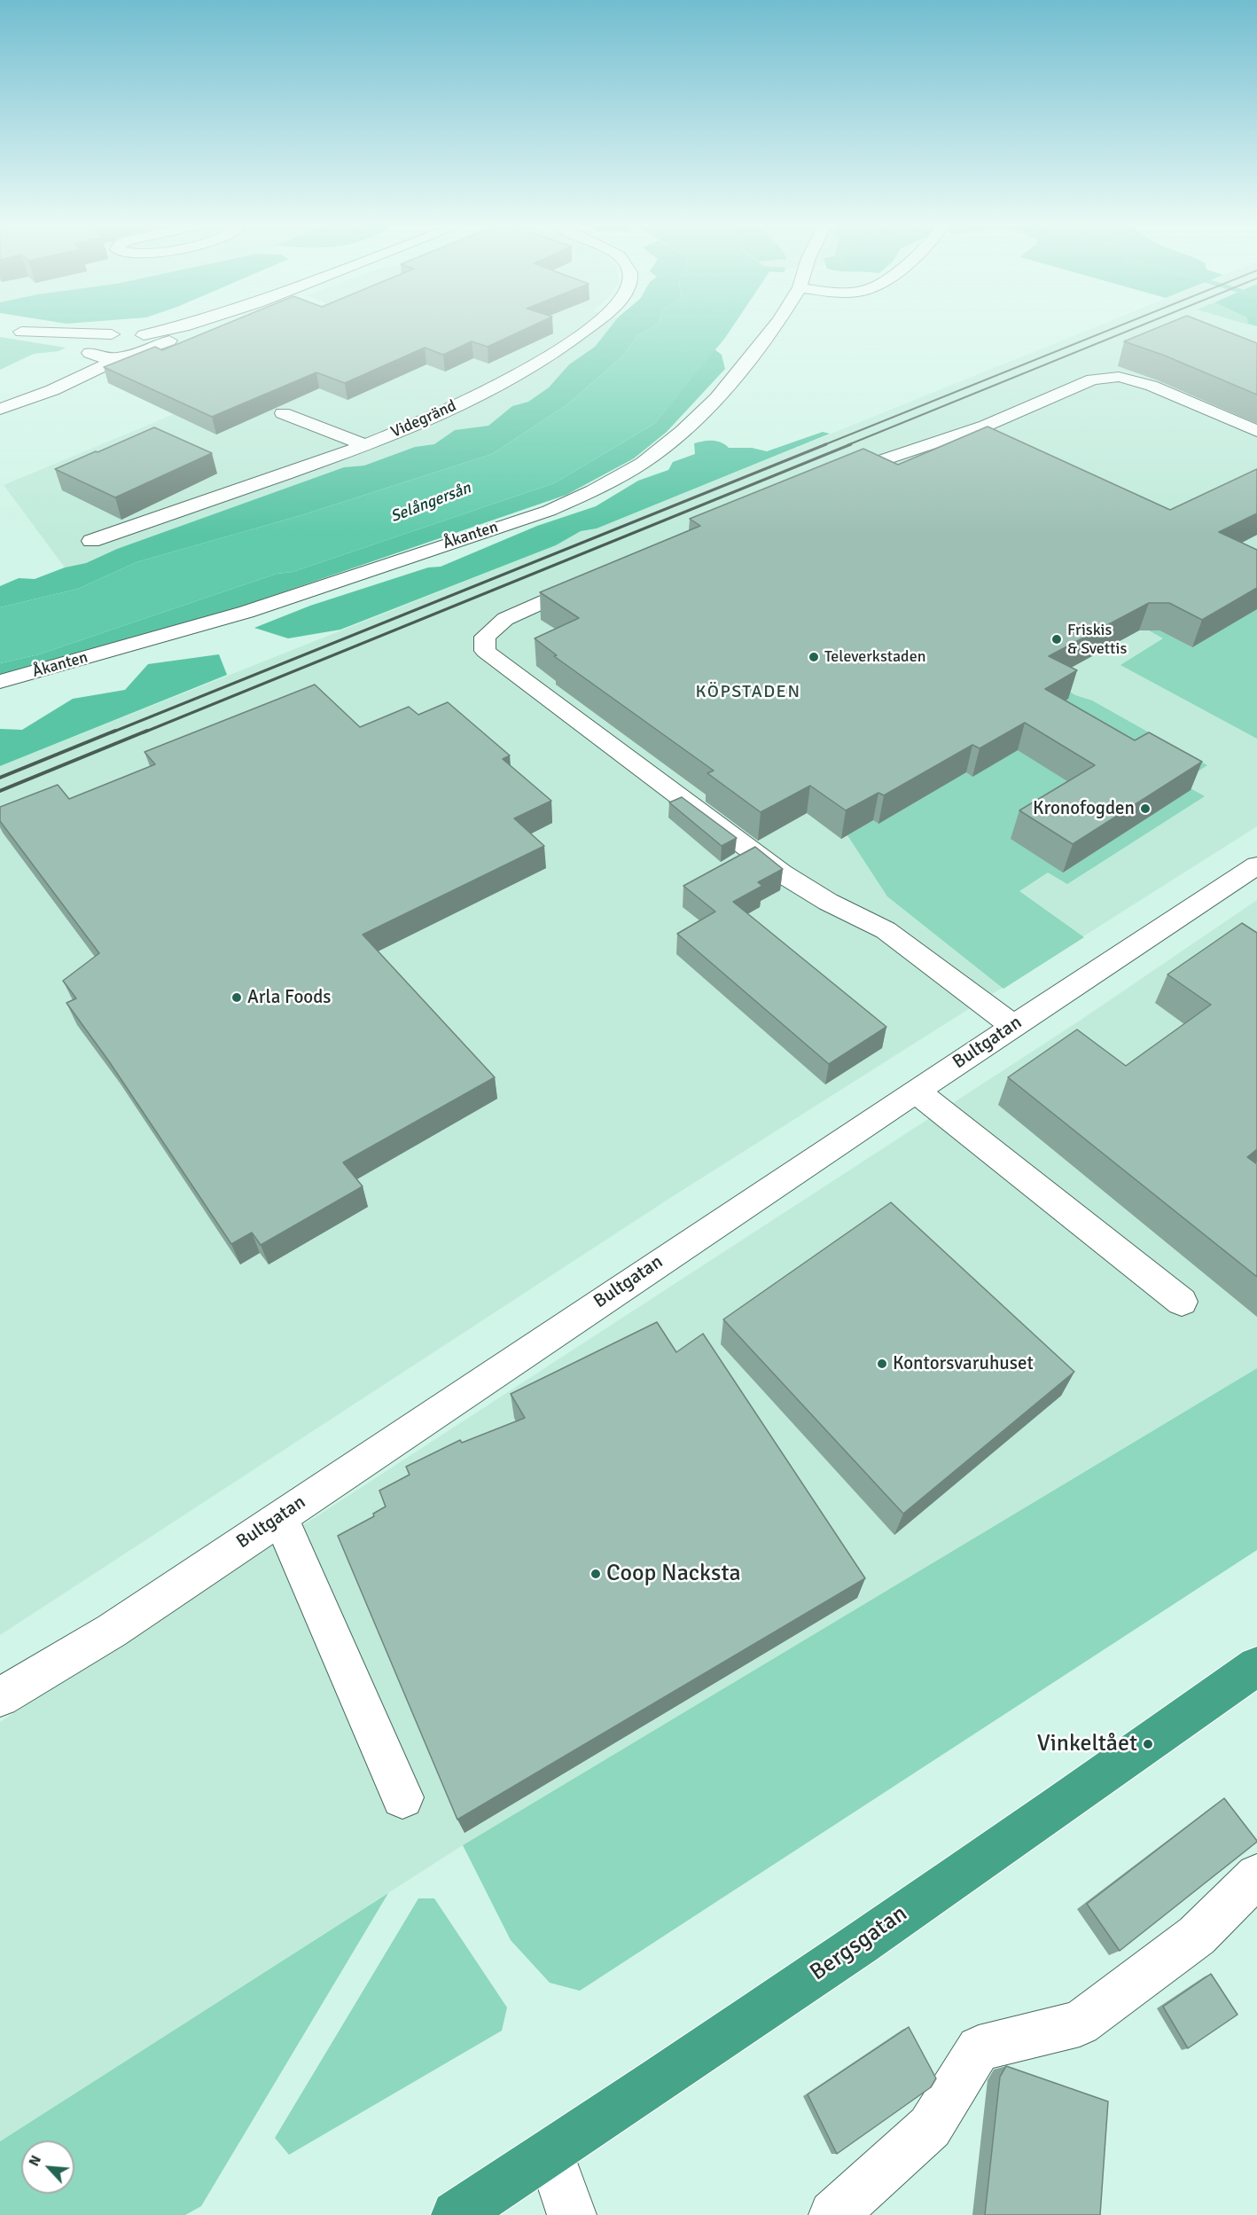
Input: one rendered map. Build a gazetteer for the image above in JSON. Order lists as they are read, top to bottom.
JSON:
{
  "streets": {
    "highway": ["Bergsgatan"],
    "street": ["Videgränd", "Åkanten", "Bultgatan"]
  },
  "districts": ["KÖPSTADEN"],
  "water": ["Selångersån"],
  "places": [
    "Friskis & Svettis",
    "Televerkstaden",
    "Kronofogden",
    "Arla Foods",
    "Kontorsvaruhuset",
    "Coop Nacksta",
    "Vinkeltået"
  ],
  "north": "top left"
}
